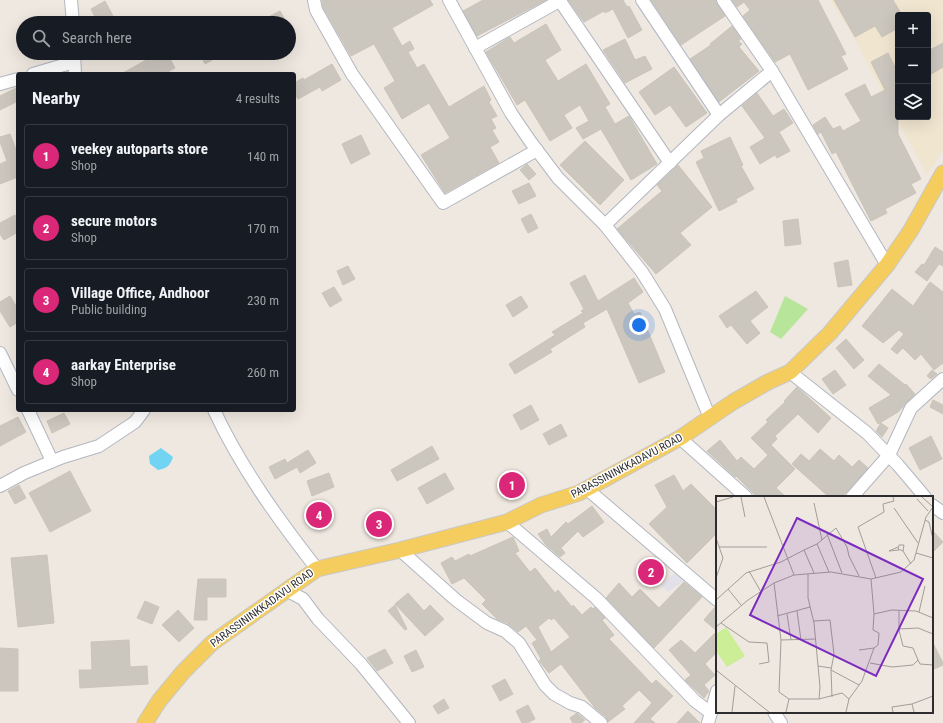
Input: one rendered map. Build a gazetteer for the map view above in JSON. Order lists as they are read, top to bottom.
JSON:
{
  "streets": {
    "main road": ["PARASSININKKADAVU ROAD"]
  },
  "page": {
    "map_buttons": ["+", "−"],
    "search": "Search here",
    "heading": ["Nearby", "4 results"],
    "list": [
      {
        "mark": "1",
        "name": "veekey autoparts store",
        "note": "Shop",
        "value": "140 m"
      },
      {
        "mark": "2",
        "name": "secure motors",
        "note": "Shop",
        "value": "170 m"
      },
      {
        "mark": "3",
        "name": "Village Office, Andhoor",
        "note": "Public building",
        "value": "230 m"
      },
      {
        "mark": "4",
        "name": "aarkay Enterprise",
        "note": "Shop",
        "value": "260 m"
      }
    ],
    "pins": [
      "1",
      "4",
      "3",
      "2"
    ]
  }
}
